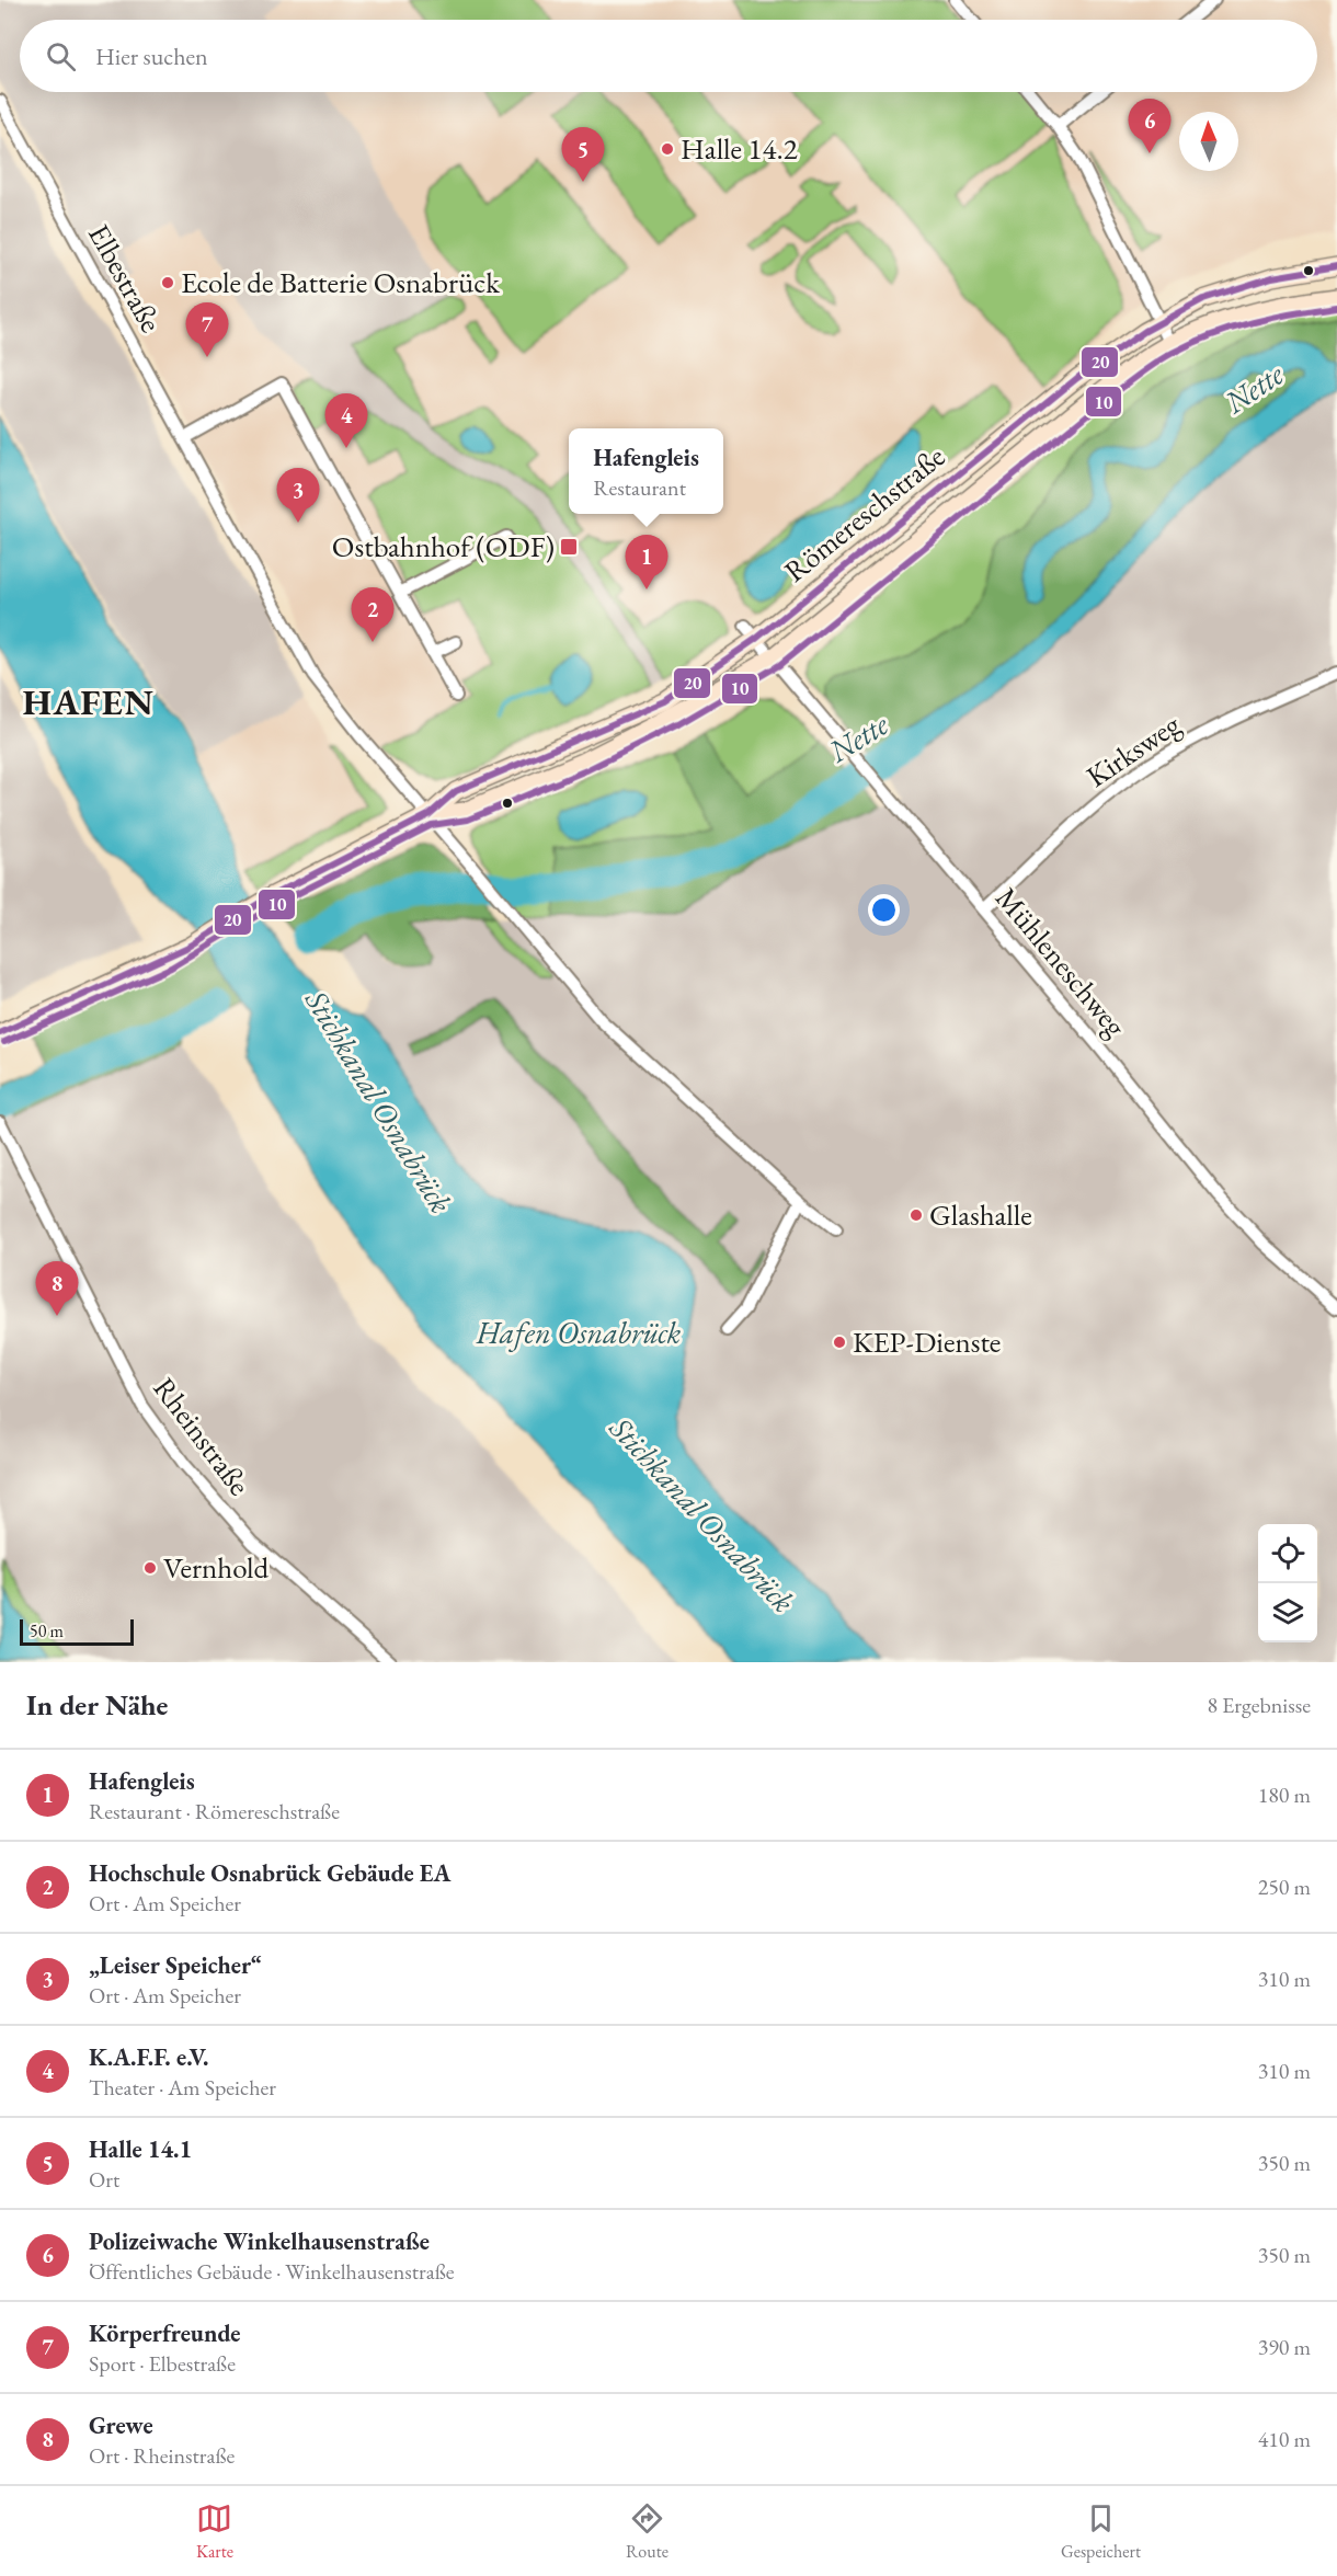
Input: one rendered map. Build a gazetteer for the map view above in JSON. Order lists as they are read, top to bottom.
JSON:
{
  "streets": {
    "main road": ["Römereschstraße"],
    "street": [
      "Elbestraße",
      "Kirksweg",
      "Mühleneschweg",
      "Rheinstraße"
    ]
  },
  "crossings": [
    ["Elbestraße", "Römereschstraße"],
    ["Römereschstraße", "Mühleneschweg"],
    ["Kirksweg", "Mühleneschweg"]
  ],
  "districts": ["HAFEN"],
  "water": ["Nette", "Stichkanal Osnabrück", "Hafen Osnabrück"],
  "places": {
    "other": [
      "Halle 14.2",
      "Ecole de Batterie Osnabrück",
      "Glashalle",
      "KEP-Dienste",
      "Vernhold"
    ],
    "transit": ["Ostbahnhof (ODF)"]
  },
  "lines": ["transit line 20", "transit line 10"],
  "scale_bar": "50 m",
  "north": "top",
  "page": {
    "search": "Hier suchen",
    "pins": [
      "6",
      "5",
      "7",
      "4",
      "3",
      "1",
      "2",
      "8"
    ],
    "popup": ["Hafengleis", "Restaurant"],
    "scale": "50 m",
    "heading": ["In der Nähe", "8 Ergebnisse"],
    "list": [
      {
        "mark": "1",
        "name": "Hafengleis",
        "note": "Restaurant · Römereschstraße",
        "value": "180 m"
      },
      {
        "mark": "2",
        "name": "Hochschule Osnabrück Gebäude EA",
        "note": "Ort · Am Speicher",
        "value": "250 m"
      },
      {
        "mark": "3",
        "name": "„Leiser Speicher“",
        "note": "Ort · Am Speicher",
        "value": "310 m"
      },
      {
        "mark": "4",
        "name": "K.A.F.F. e.V.",
        "note": "Theater · Am Speicher",
        "value": "310 m"
      },
      {
        "mark": "5",
        "name": "Halle 14.1",
        "note": "Ort",
        "value": "350 m"
      },
      {
        "mark": "6",
        "name": "Polizeiwache Winkelhausenstraße",
        "note": "Öffentliches Gebäude · Winkelhausenstraße",
        "value": "350 m"
      },
      {
        "mark": "7",
        "name": "Körperfreunde",
        "note": "Sport · Elbestraße",
        "value": "390 m"
      },
      {
        "mark": "8",
        "name": "Grewe",
        "note": "Ort · Rheinstraße",
        "value": "410 m"
      }
    ],
    "nav": ["Karte", "Route", "Gespeichert"]
  }
}
